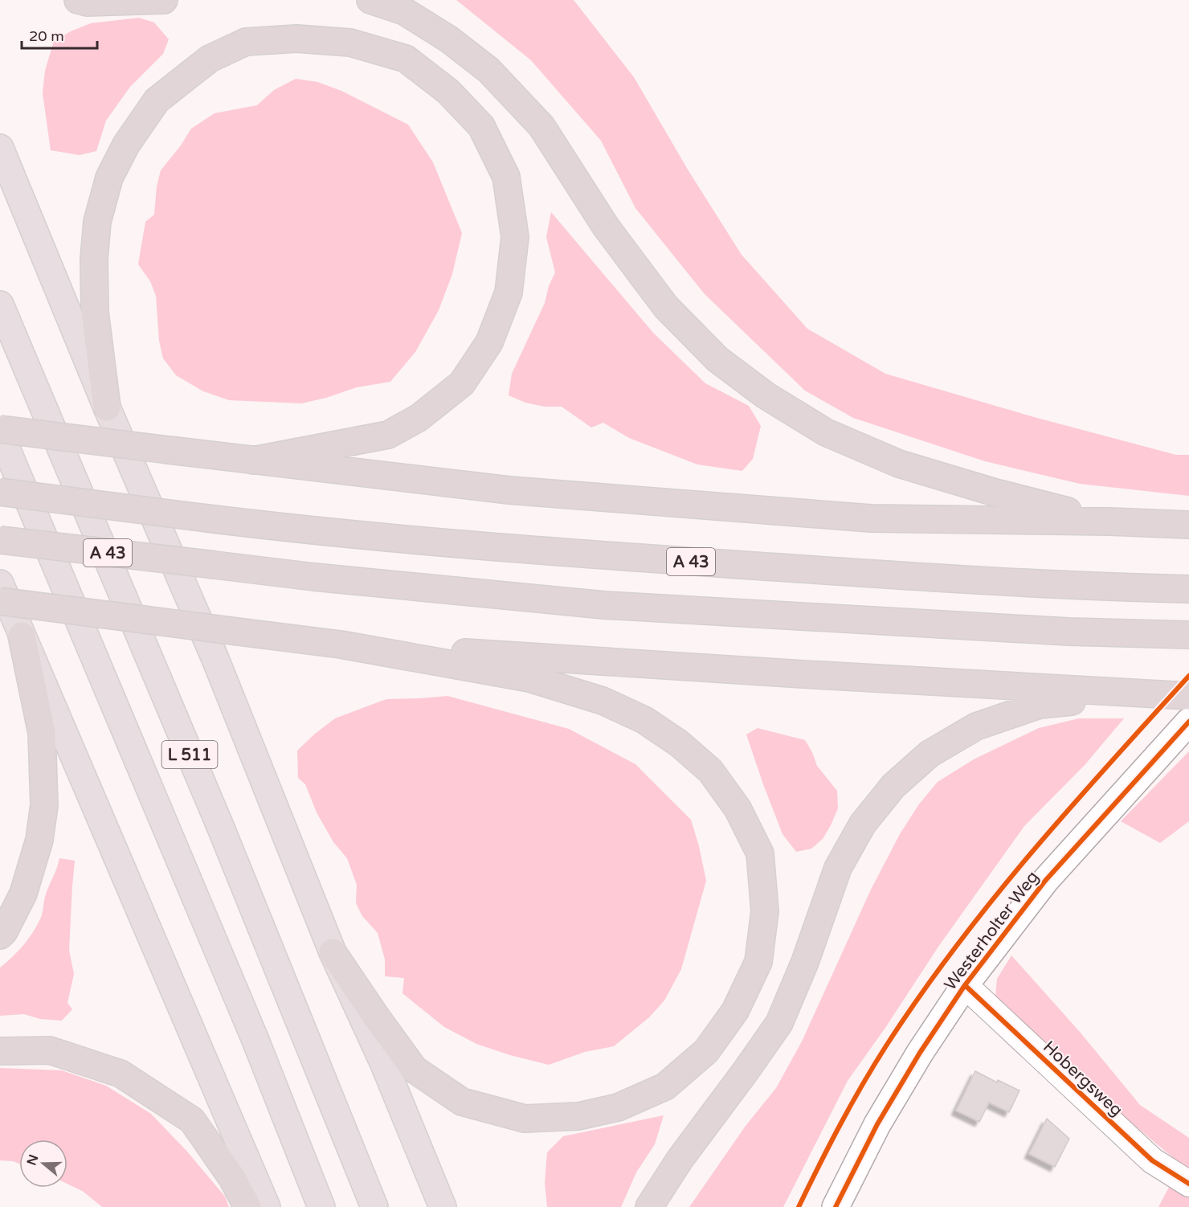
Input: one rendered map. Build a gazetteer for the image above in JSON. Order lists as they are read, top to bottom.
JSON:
{
  "streets": {
    "highway": ["A 43", "L 511"],
    "street": ["Westerholter Weg", "Hobergsweg"]
  },
  "crossings": [
    ["Westerholter Weg", "Hobergsweg"]
  ],
  "scale_bar": "20 m",
  "north": "left"
}
